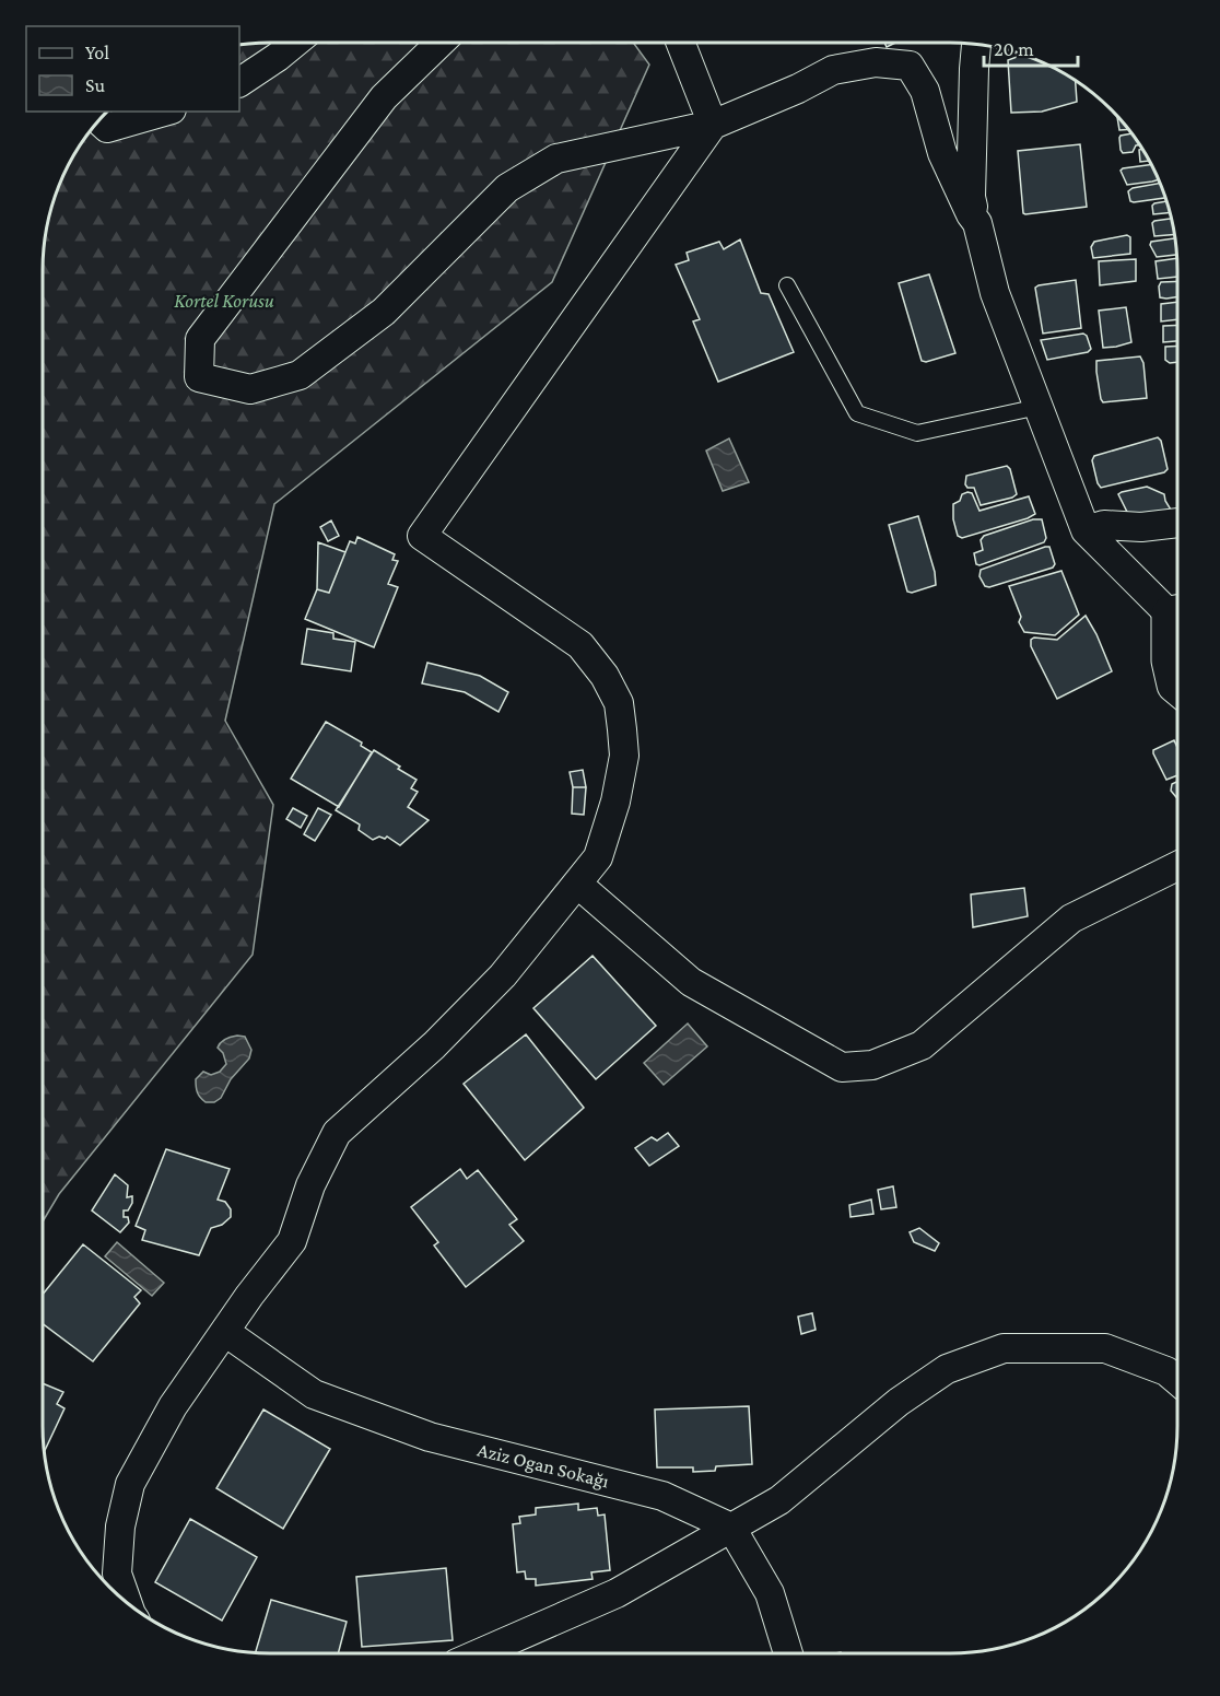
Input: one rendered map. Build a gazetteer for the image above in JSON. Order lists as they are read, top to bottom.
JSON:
{
  "streets": {
    "street": ["Aziz Ogan Sokağı"]
  },
  "parks": ["Kortel Korusu"],
  "legend": ["Yol", "Su"],
  "scale_bar": "20 m"
}
